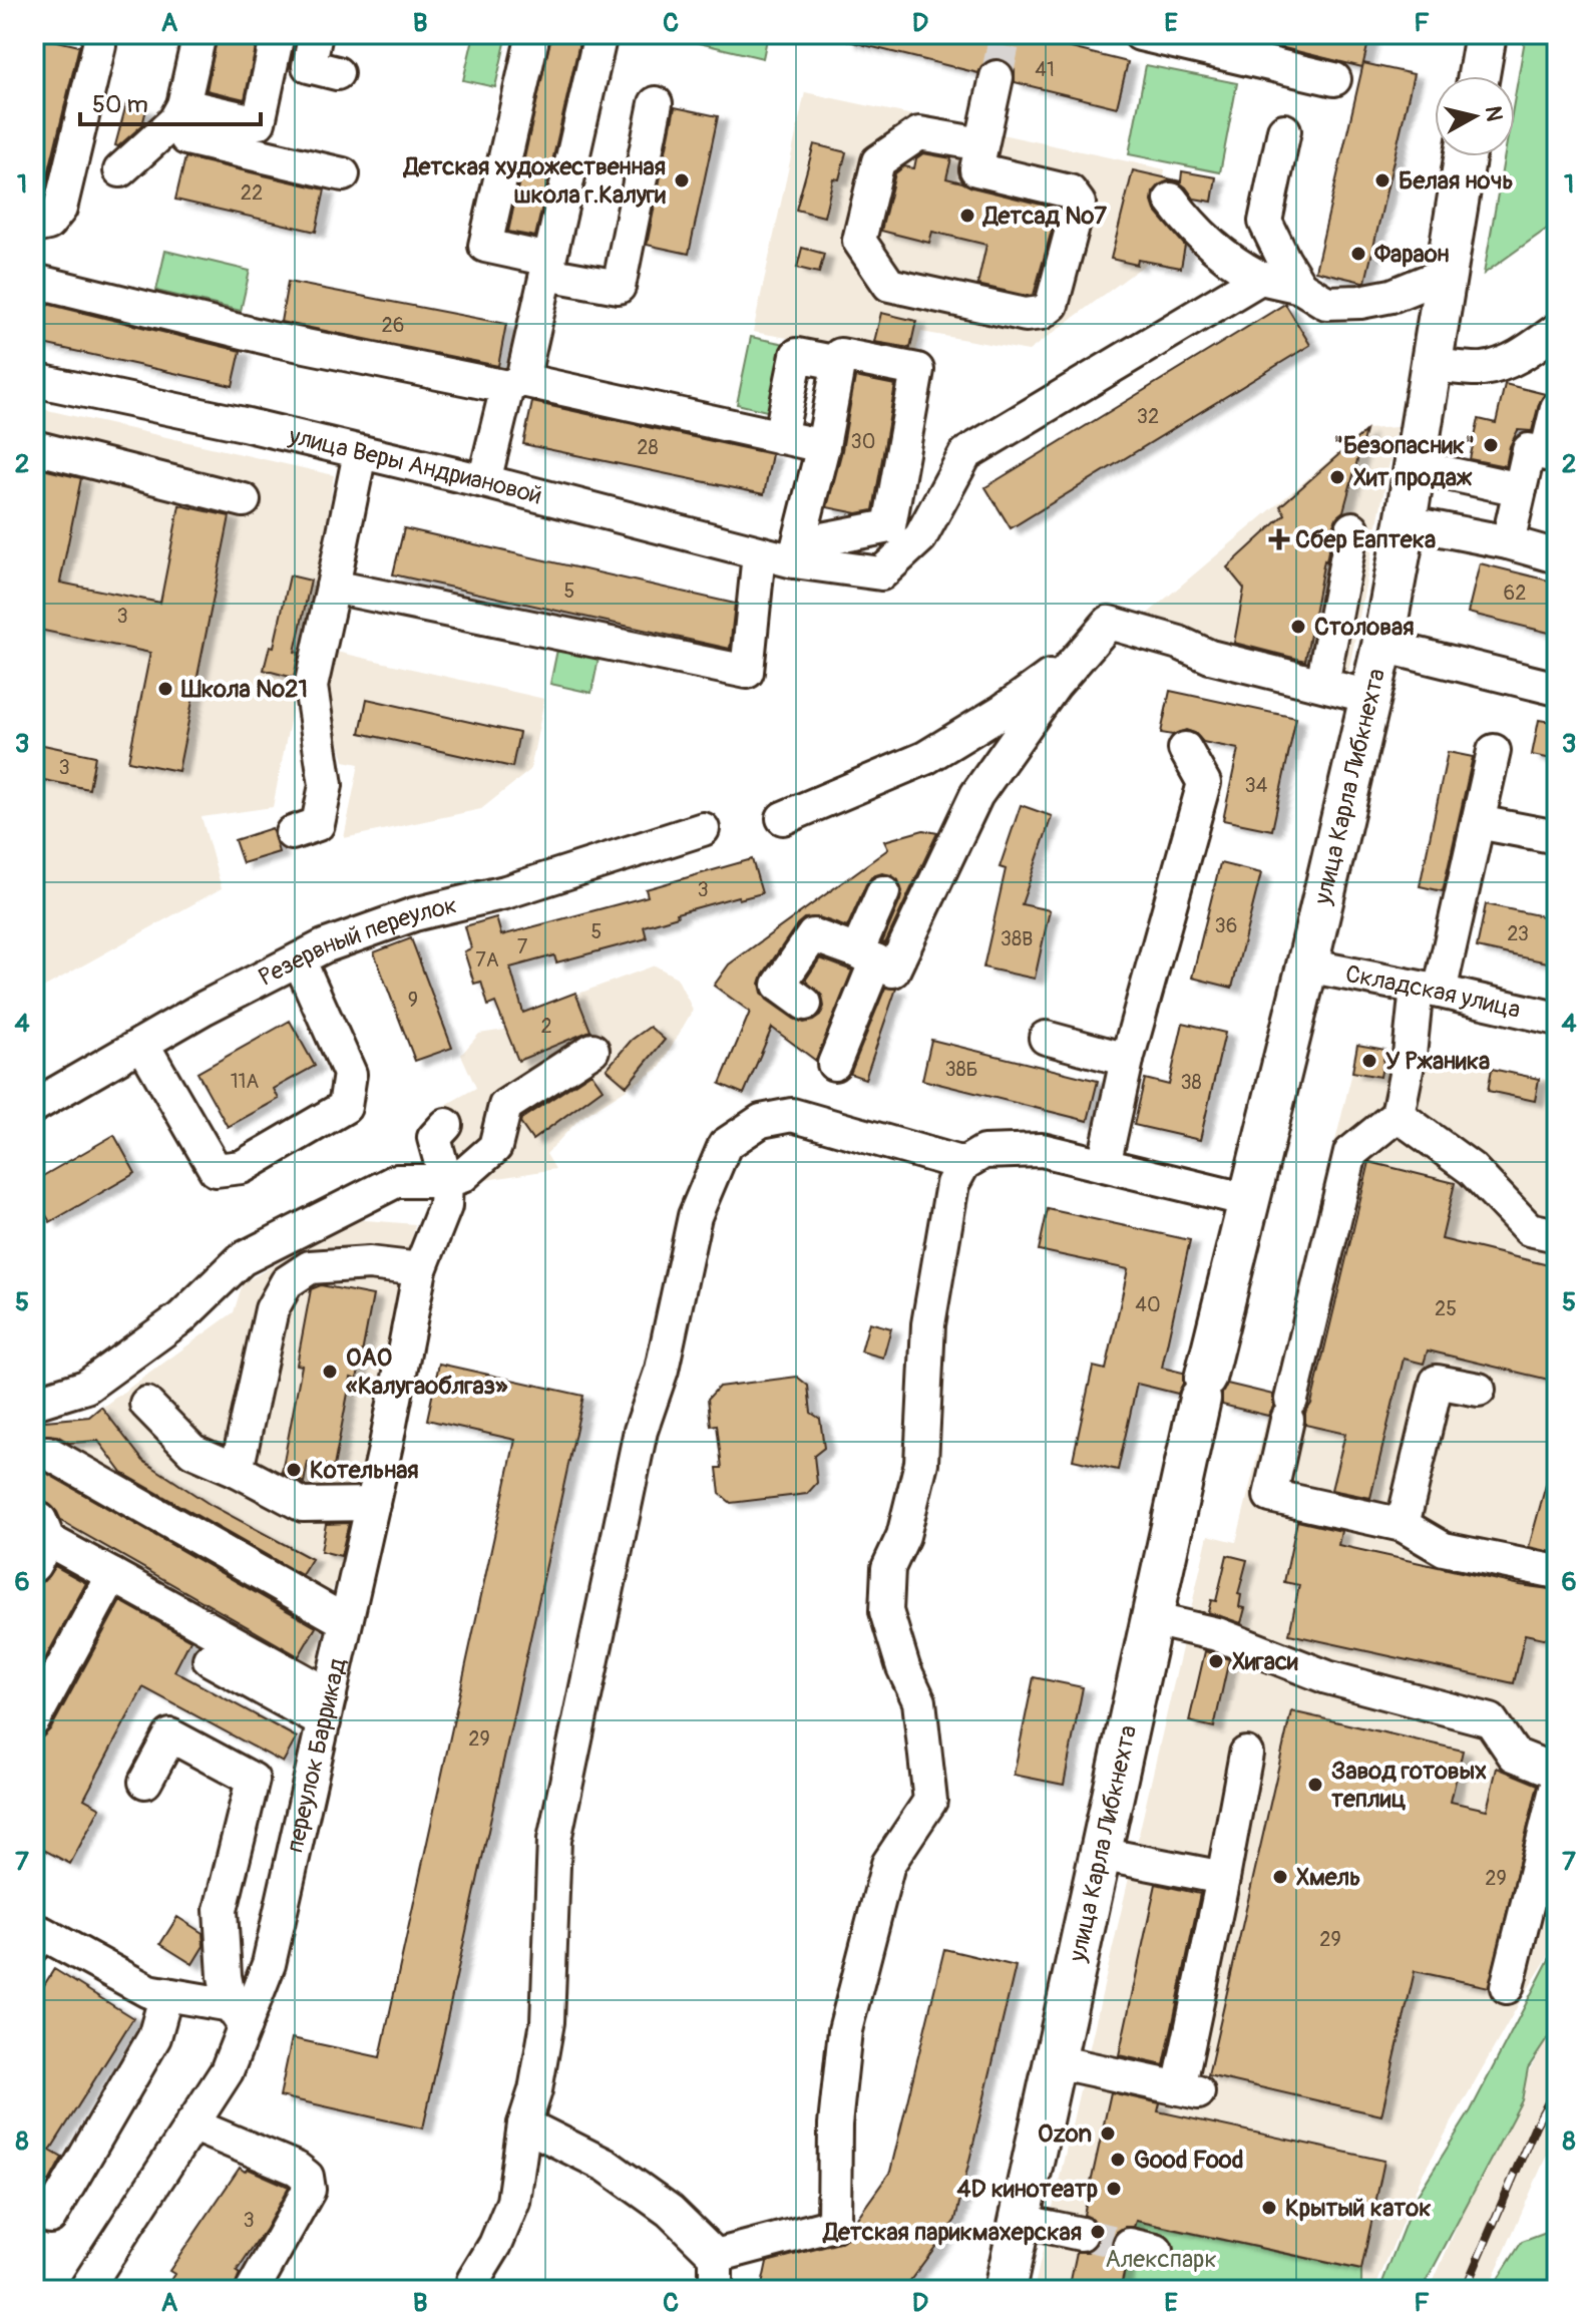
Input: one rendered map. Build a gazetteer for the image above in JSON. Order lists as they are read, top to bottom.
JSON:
{
  "streets": {
    "main road": ["улица Карла Либкнехта"],
    "street": [
      "улица Веры Андриановой",
      "Резервный переулок",
      "Складская улица",
      "переулок Баррикад"
    ]
  },
  "crossings": [
    ["улица Карла Либкнехта", "Складская улица"]
  ],
  "parks": ["Алекспарк"],
  "places": {
    "other": [
      "Детская художественная школа г.Калуги",
      "Белая ночь",
      "Детсад №7",
      "Фараон",
      "\"Безопасник\"",
      "Хит продаж",
      "Столовая",
      "Школа №21",
      "У Ржаника",
      "ОАО «Калугаоблгаз»",
      "Котельная",
      "Хигаси",
      "Завод готовых теплиц",
      "Хмель",
      "Ozon",
      "Good Food",
      "4D кинотеатр",
      "Крытый каток",
      "Детская парикмахерская"
    ],
    "health": ["Сбер Еаптека"]
  },
  "house_numbers": [
    "41",
    "22",
    "26",
    "32",
    "30",
    "28",
    "5",
    "62",
    "3",
    "3",
    "34",
    "3",
    "36",
    "5",
    "23",
    "38В",
    "7",
    "7А",
    "9",
    "2",
    "38Б",
    "11А",
    "38",
    "40",
    "25",
    "29",
    "29",
    "29",
    "3"
  ],
  "scale_bar": "50 m",
  "north": "right",
  "grid": {
    "columns": [
      "A",
      "B",
      "C",
      "D",
      "E",
      "F"
    ],
    "rows": [
      "1",
      "2",
      "3",
      "4",
      "5",
      "6",
      "7",
      "8"
    ]
  }
}
